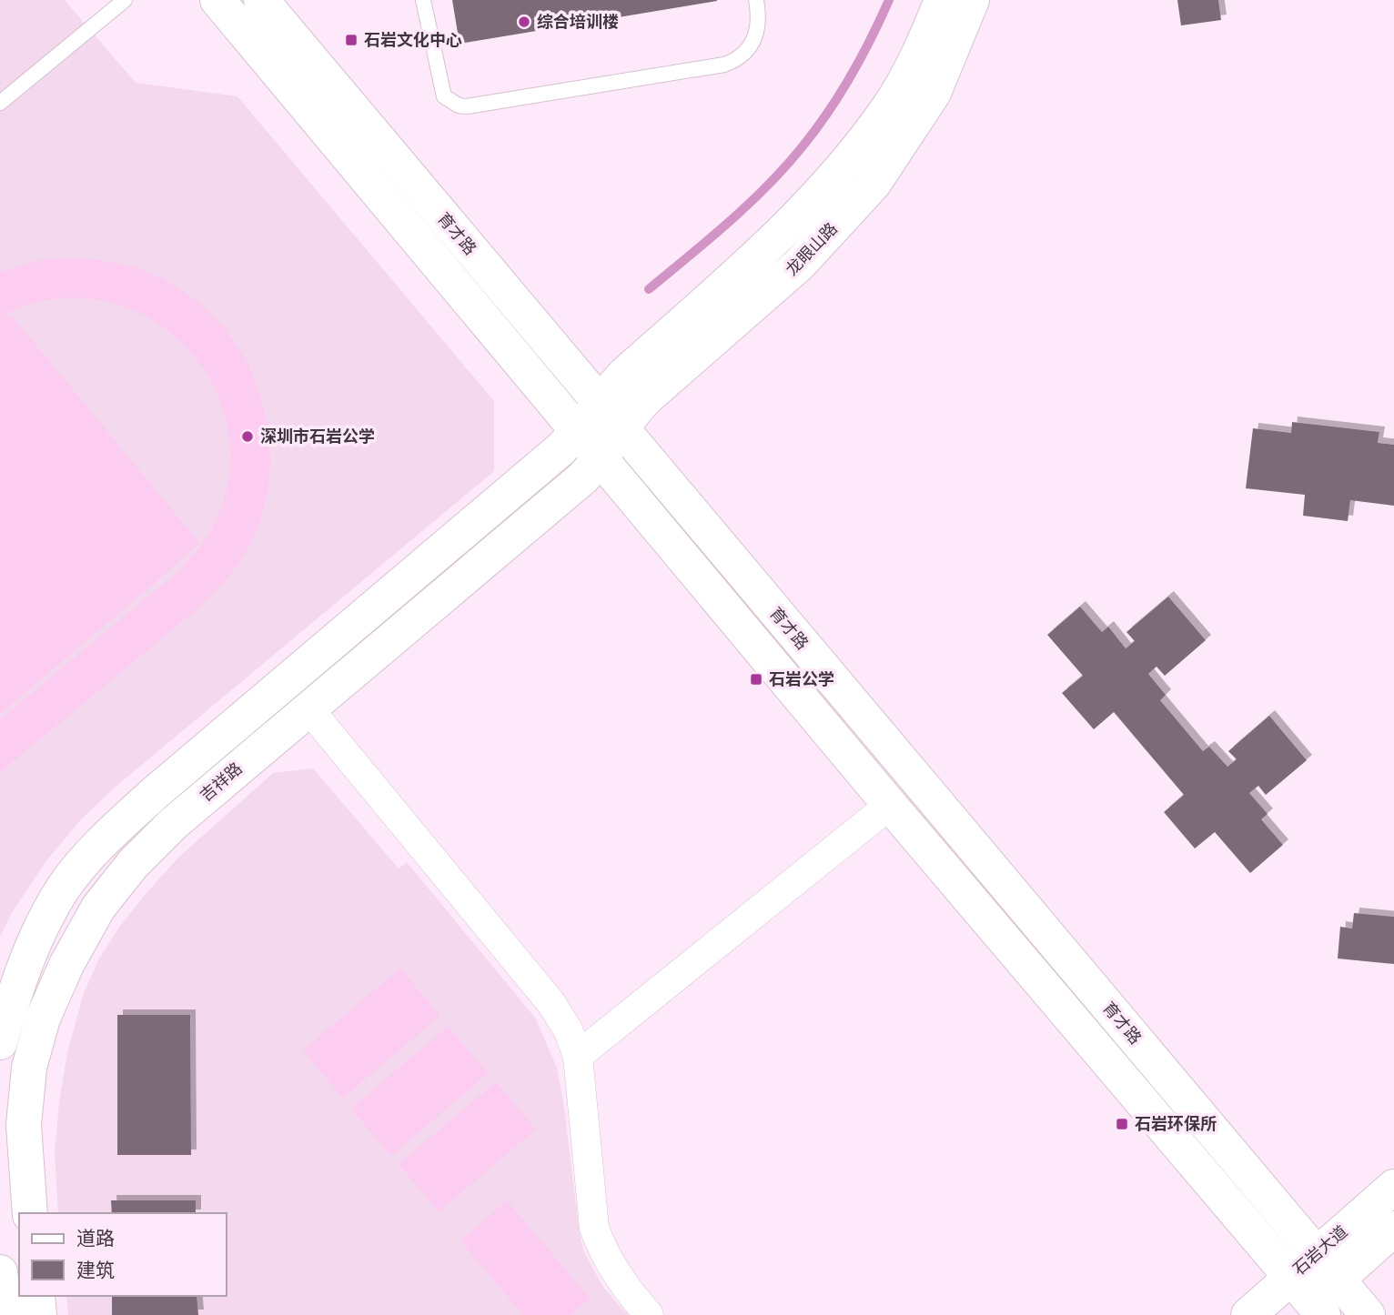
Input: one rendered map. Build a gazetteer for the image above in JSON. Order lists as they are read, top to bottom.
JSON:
{
  "streets": {
    "street": [
      "育才路",
      "龙眼山路",
      "吉祥路",
      "石岩大道"
    ]
  },
  "crossings": [
    ["育才路", "龙眼山路"],
    ["育才路", "吉祥路"],
    ["育才路", "石岩大道"],
    ["龙眼山路", "吉祥路"]
  ],
  "places": {
    "other": ["综合培训楼", "深圳市石岩公学"],
    "transit": ["石岩文化中心", "石岩公学", "石岩环保所"]
  },
  "legend": ["道路", "建筑"]
}
